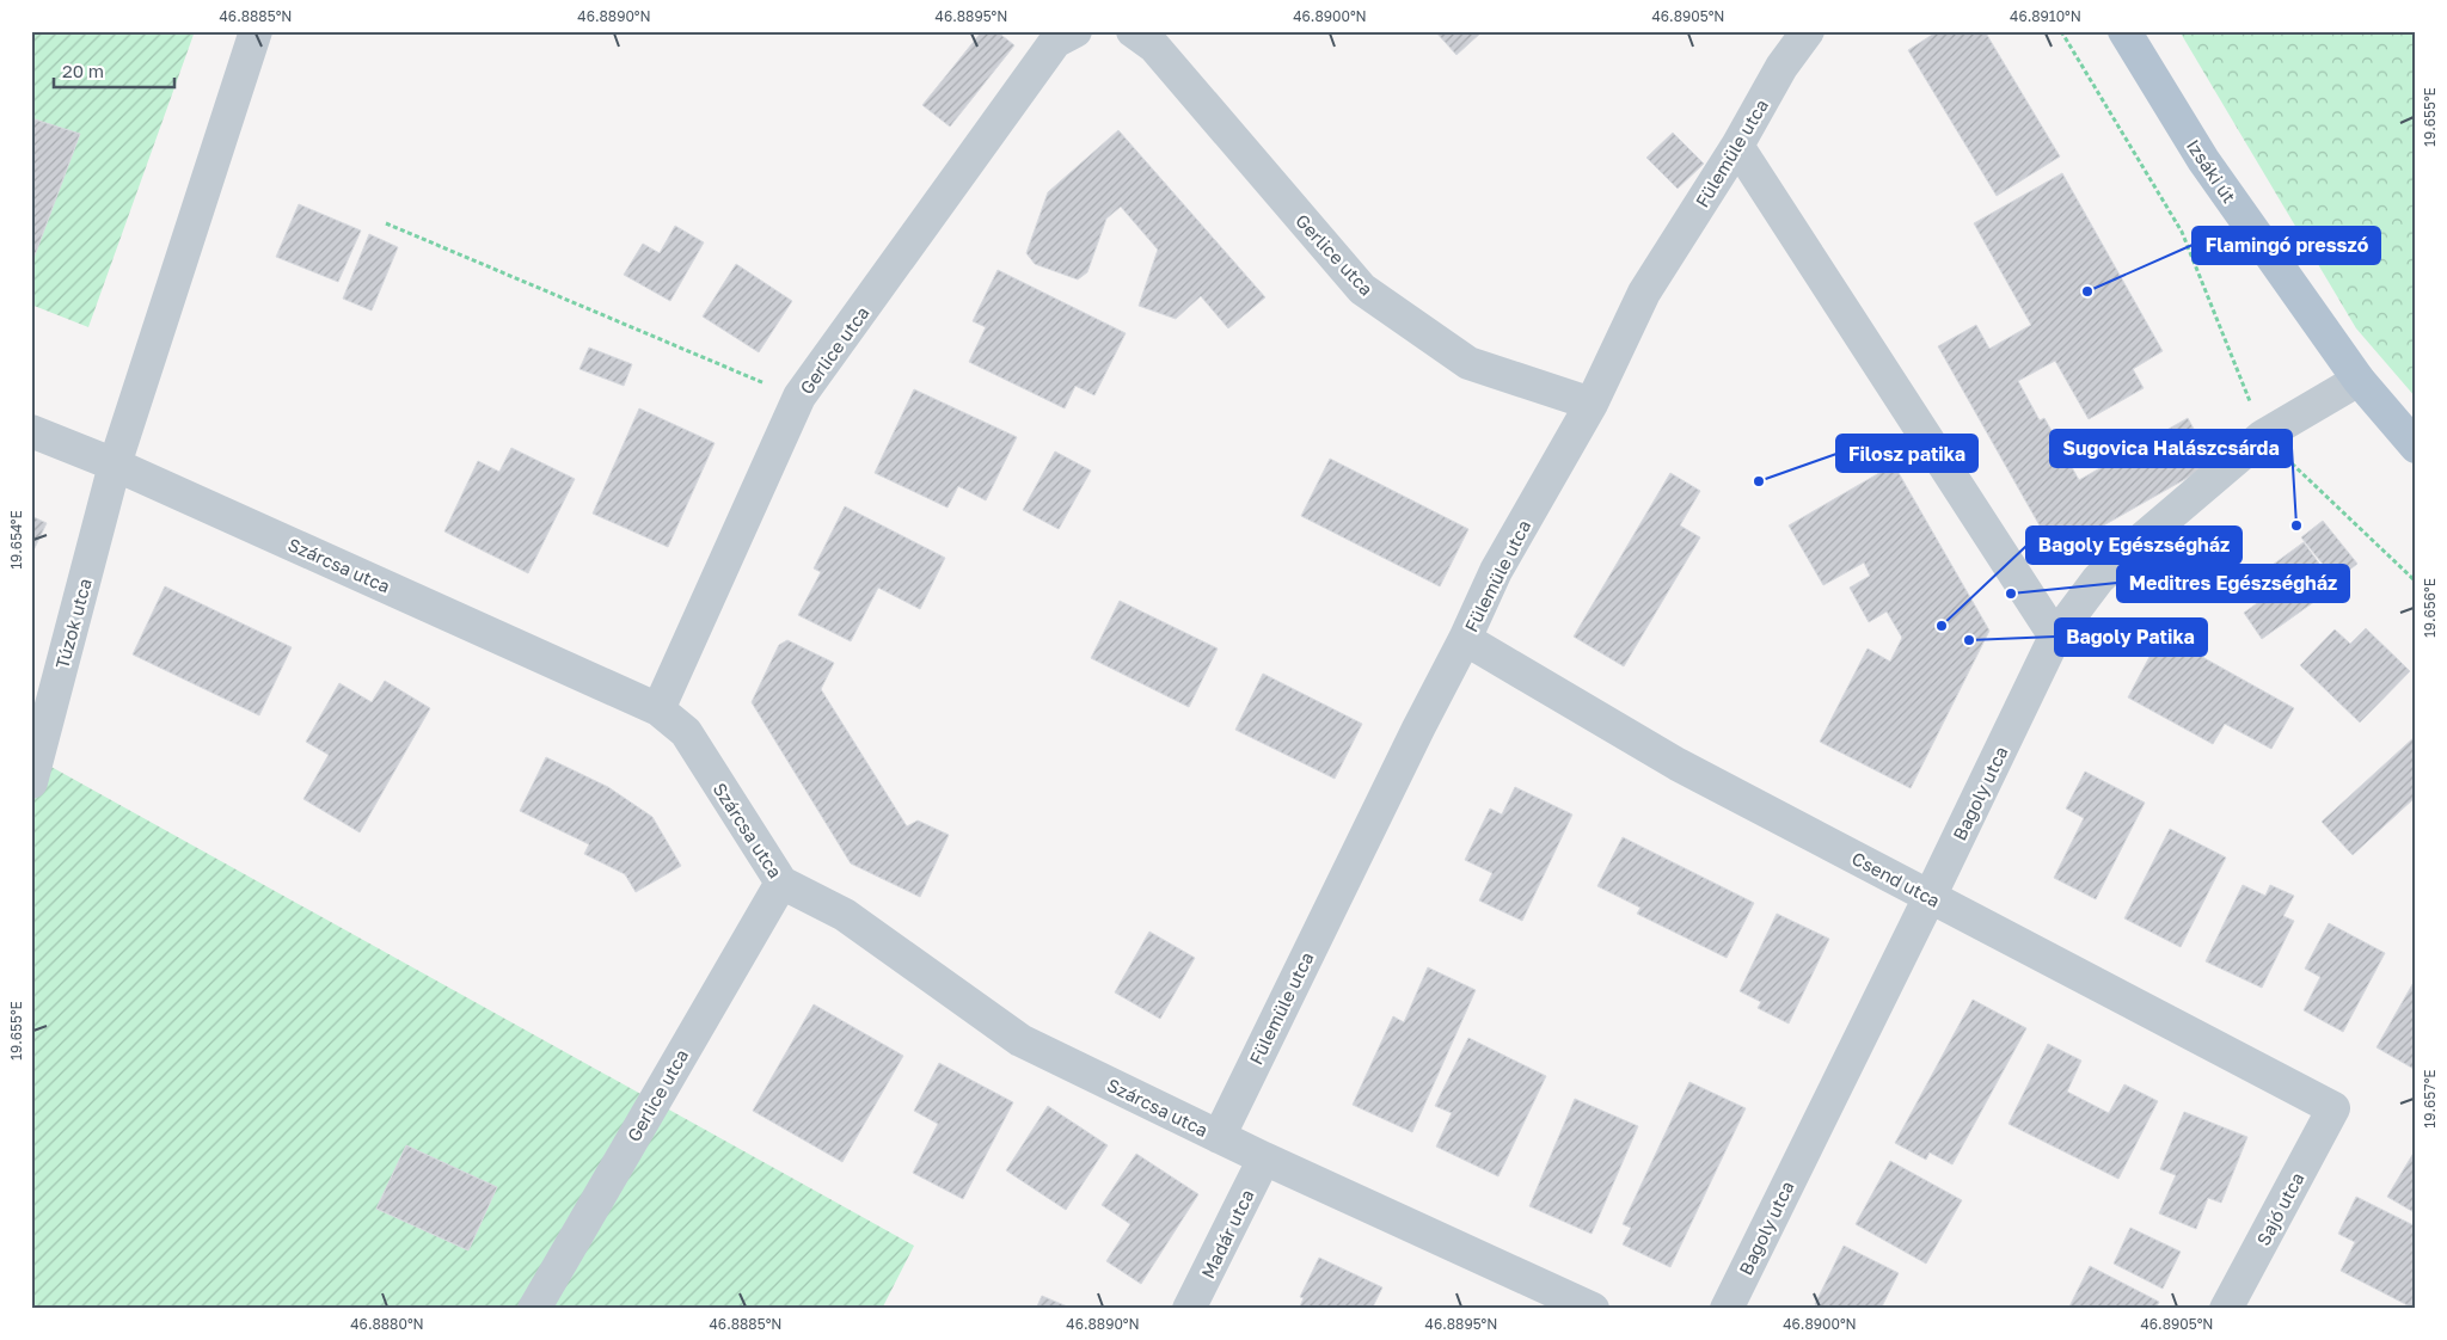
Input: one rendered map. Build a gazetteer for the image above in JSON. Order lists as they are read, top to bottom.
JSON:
{
  "streets": {
    "main road": ["Izsáki út"],
    "street": [
      "Fülemüle utca",
      "Gerlice utca",
      "Szárcsa utca",
      "Túzok utca",
      "Bagoly utca",
      "Csend utca",
      "Sajó utca",
      "Madár utca"
    ]
  },
  "crossings": [
    ["Fülemüle utca", "Gerlice utca"],
    ["Fülemüle utca", "Szárcsa utca"],
    ["Fülemüle utca", "Csend utca"],
    ["Izsáki út", "Bagoly utca"],
    ["Gerlice utca", "Szárcsa utca"],
    ["Szárcsa utca", "Túzok utca"],
    ["Szárcsa utca", "Madár utca"],
    ["Bagoly utca", "Csend utca"],
    ["Csend utca", "Sajó utca"]
  ],
  "places": [
    "Flamingó presszó",
    "Filosz patika",
    "Sugovica Halászcsárda",
    "Meditres Egészségház",
    "Bagoly Egészségház",
    "Bagoly Patika"
  ],
  "scale_bar": "20 m",
  "coordinates": [
    "46.8885°N",
    "46.8890°N",
    "46.8895°N",
    "46.8900°N",
    "46.8905°N",
    "46.8910°N",
    "19.655°E",
    "19.654°E",
    "19.656°E",
    "19.657°E",
    "46.8880°N"
  ]
}
